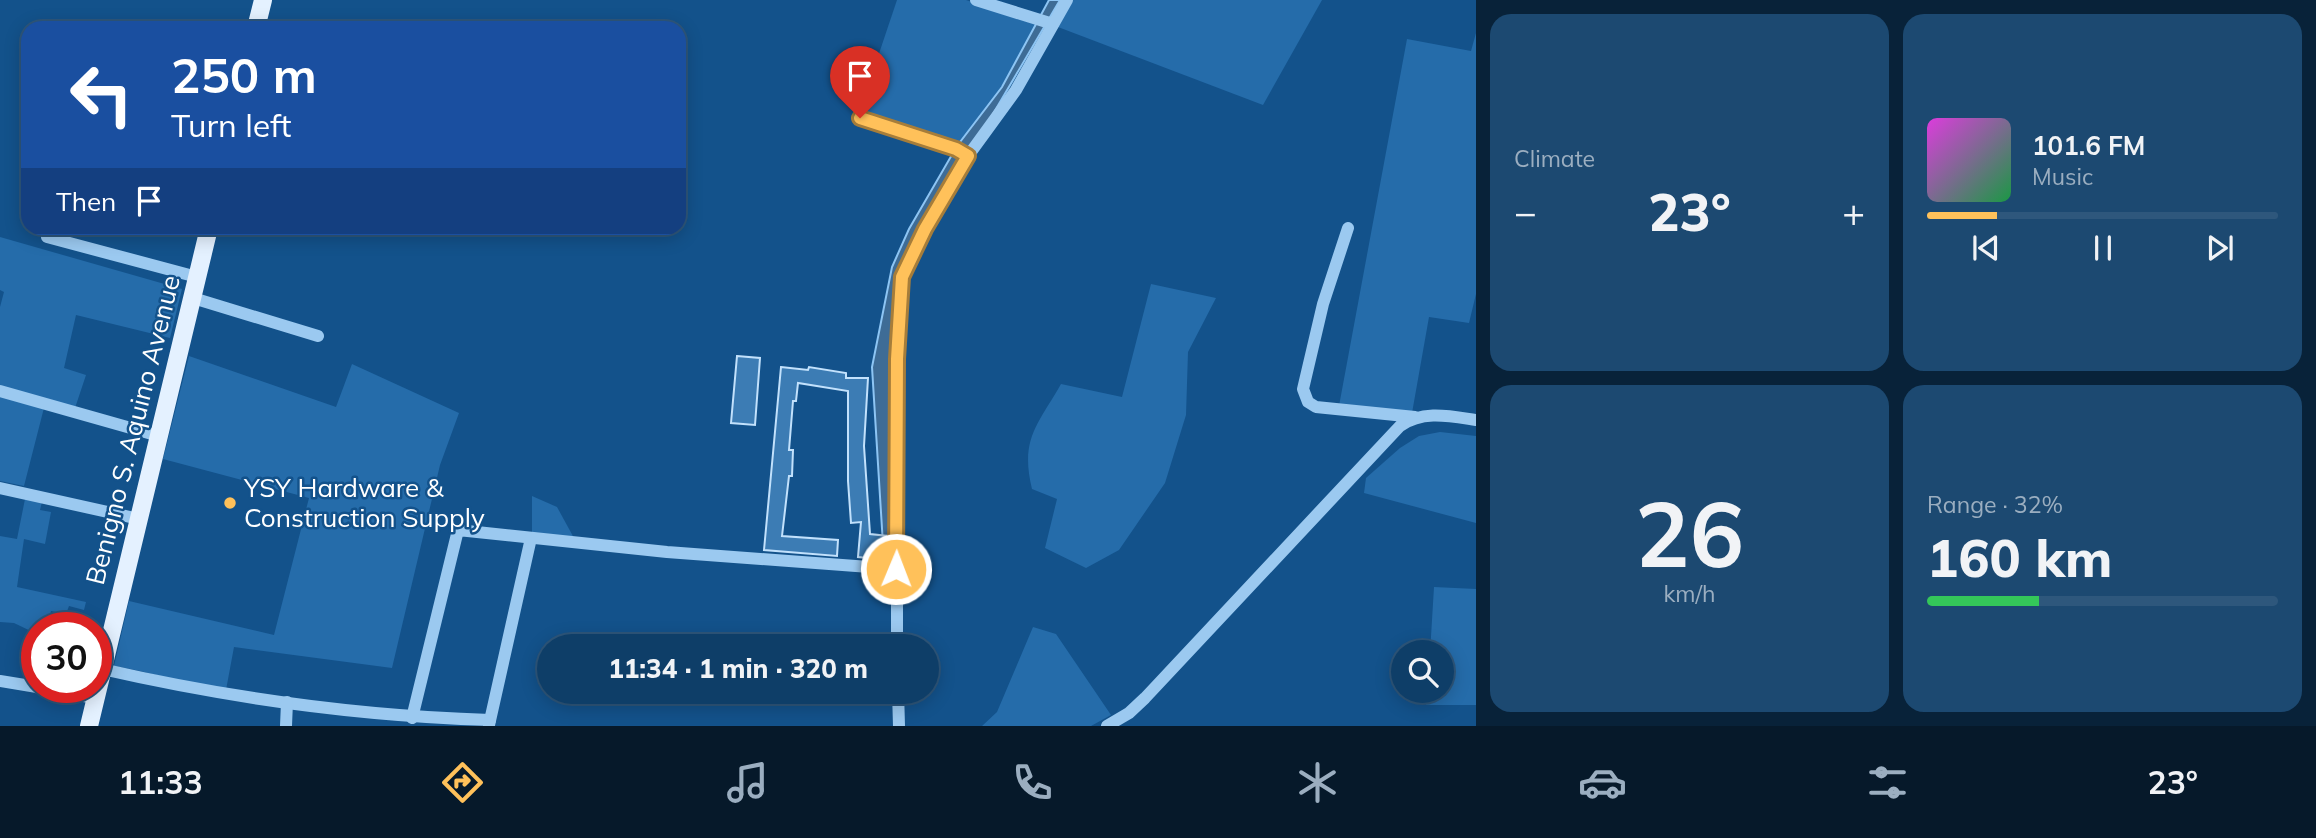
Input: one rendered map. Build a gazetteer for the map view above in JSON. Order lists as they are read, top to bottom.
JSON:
{
  "streets": {
    "main road": ["Benigno S. Aquino Avenue"]
  },
  "places": ["YSY Hardware & Construction Supply"],
  "page": {
    "tile": [
      "Climate",
      ["26", "km/h"],
      ["Range · 32%", "160 km"]
    ],
    "turn": ["250 m", "Turn left"],
    "song": ["101.6 FM", "Music"],
    "then": "Then",
    "heat": ["−", "23°", "+"],
    "limit": "30",
    "trip": "11:34 · 1 min · 320 m",
    "tabs": ["11:33", "23°"]
  }
}
